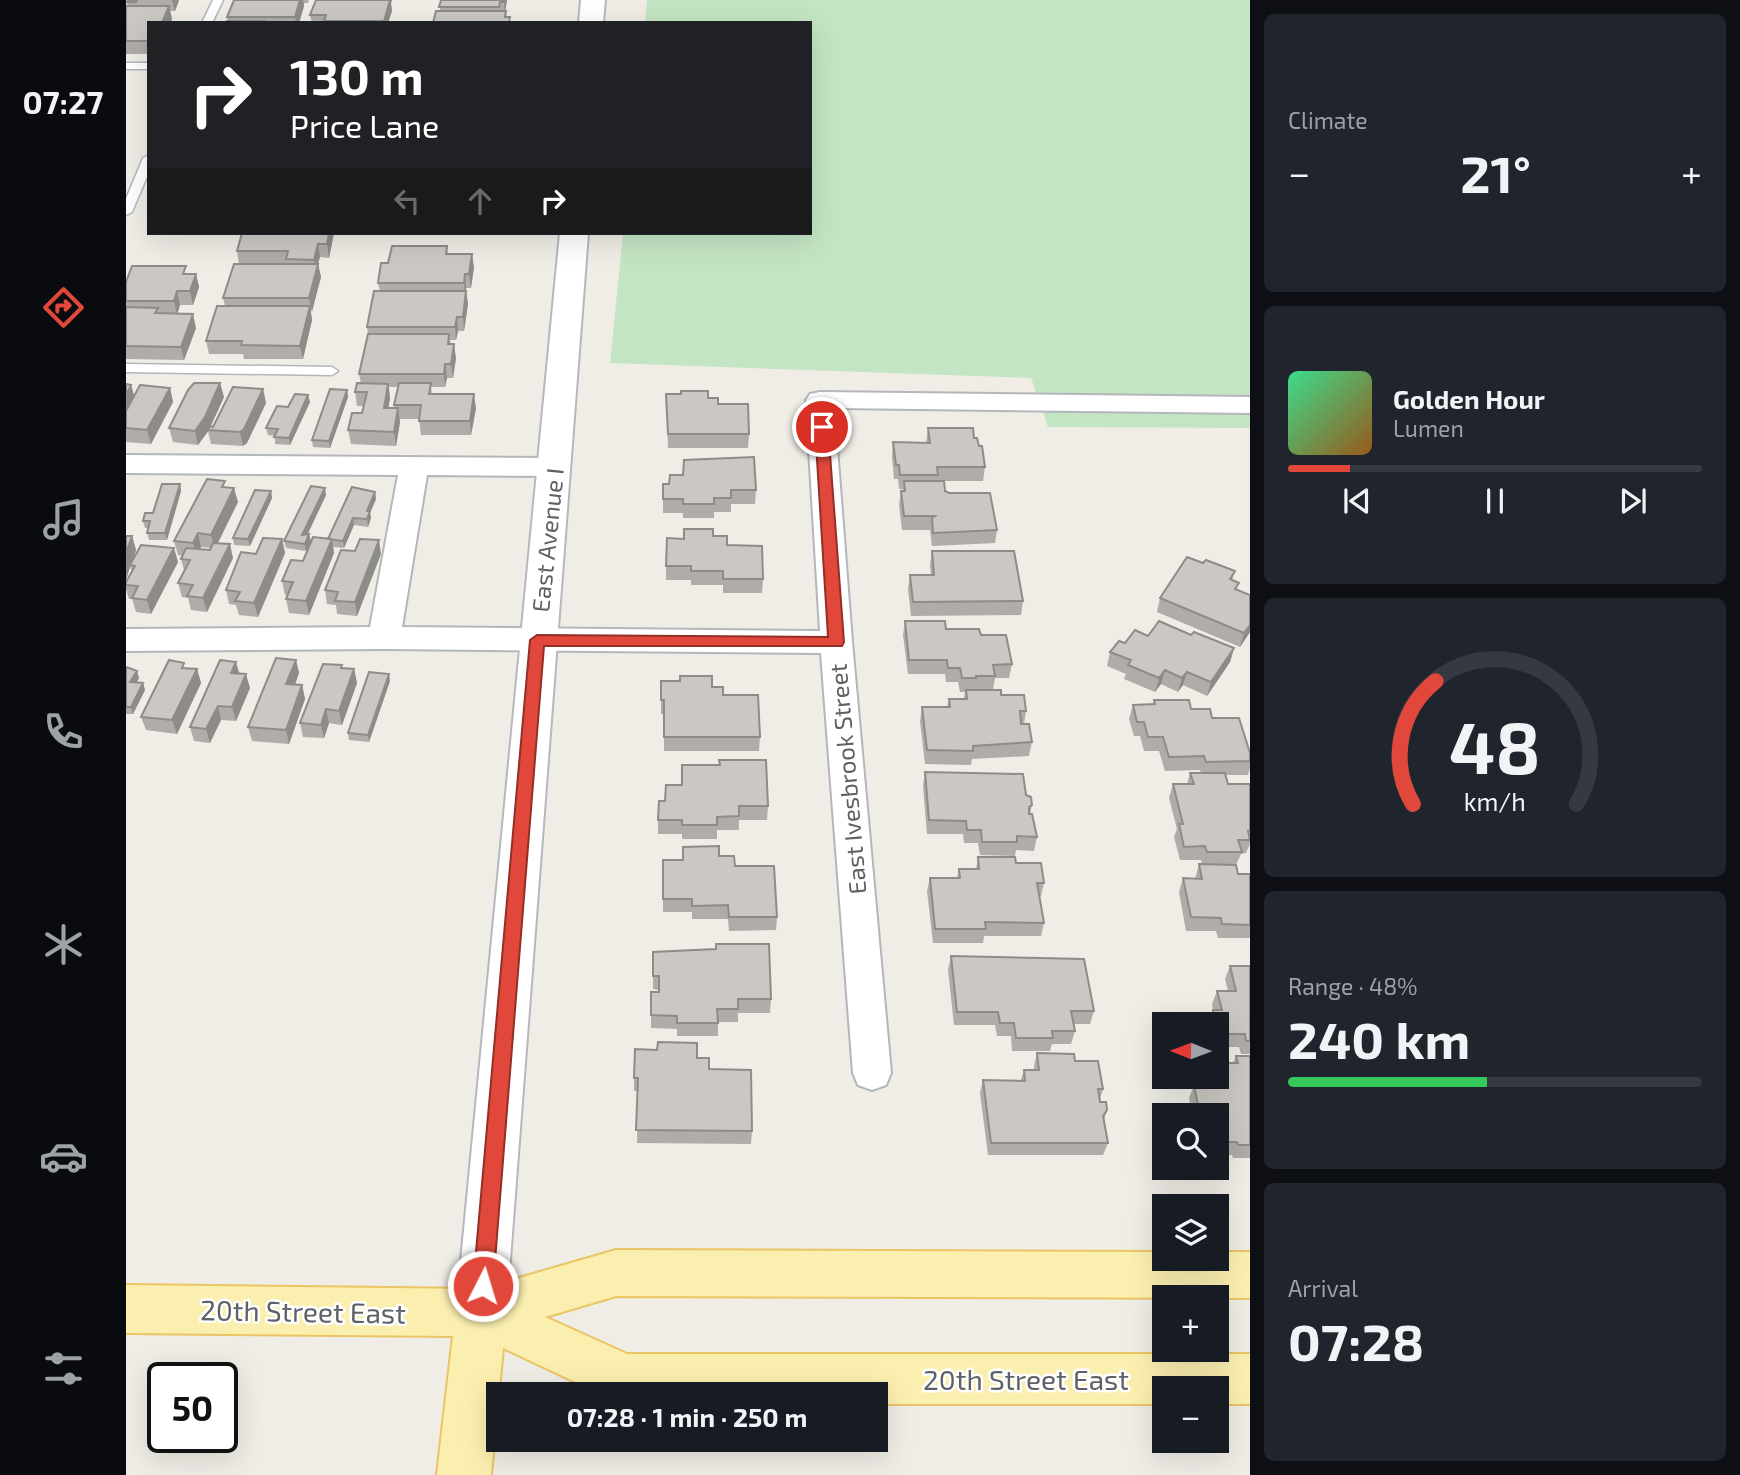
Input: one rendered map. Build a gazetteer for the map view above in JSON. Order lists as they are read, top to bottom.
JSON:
{
  "streets": {
    "main road": ["East Avenue I", "20th Street East"],
    "street": ["East Ivesbrook Street"]
  },
  "crossings": [
    ["East Avenue I", "20th Street East"]
  ],
  "north": "left",
  "page": {
    "tabs": "07:27",
    "tile": [
      "Climate",
      ["Range · 48%", "240 km"],
      ["Arrival", "07:28"]
    ],
    "turn": ["130 m", "Price Lane"],
    "heat": ["−", "21°", "+"],
    "song": ["Golden Hour", "Lumen"],
    "map_buttons": ["+", "−"],
    "limit": "50",
    "trip": "07:28 · 1 min · 250 m",
    "gauge": ["48", "km/h"]
  }
}
